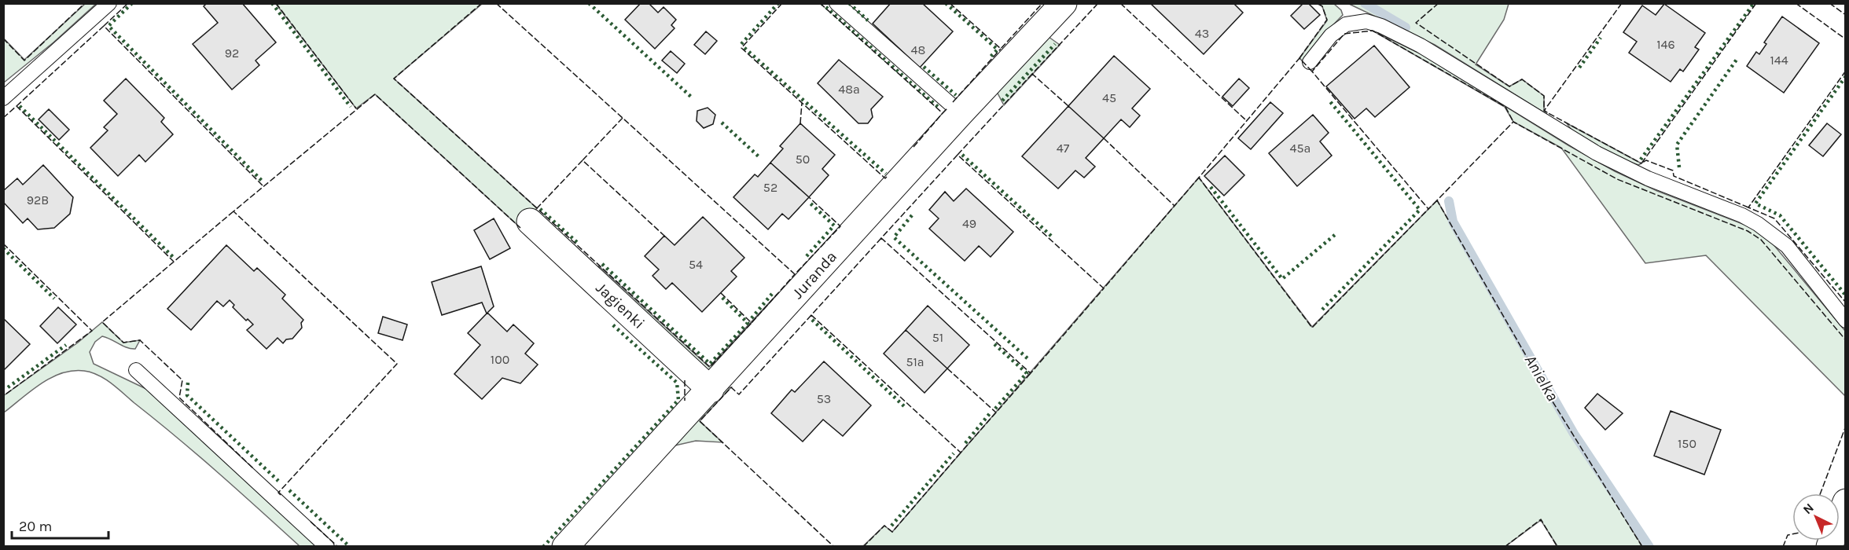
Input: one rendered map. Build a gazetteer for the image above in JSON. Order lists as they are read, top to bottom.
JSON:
{
  "streets": {
    "street": ["Juranda", "Jagienki"]
  },
  "crossings": [
    ["Juranda", "Jagienki"]
  ],
  "water": ["Anielka"],
  "house_numbers": [
    "43",
    "146",
    "48",
    "92",
    "144",
    "48a",
    "45",
    "47",
    "45a",
    "50",
    "52",
    "92B",
    "49",
    "54",
    "51",
    "100",
    "51a",
    "53",
    "150"
  ],
  "scale_bar": "20 m",
  "north": "top left"
}
